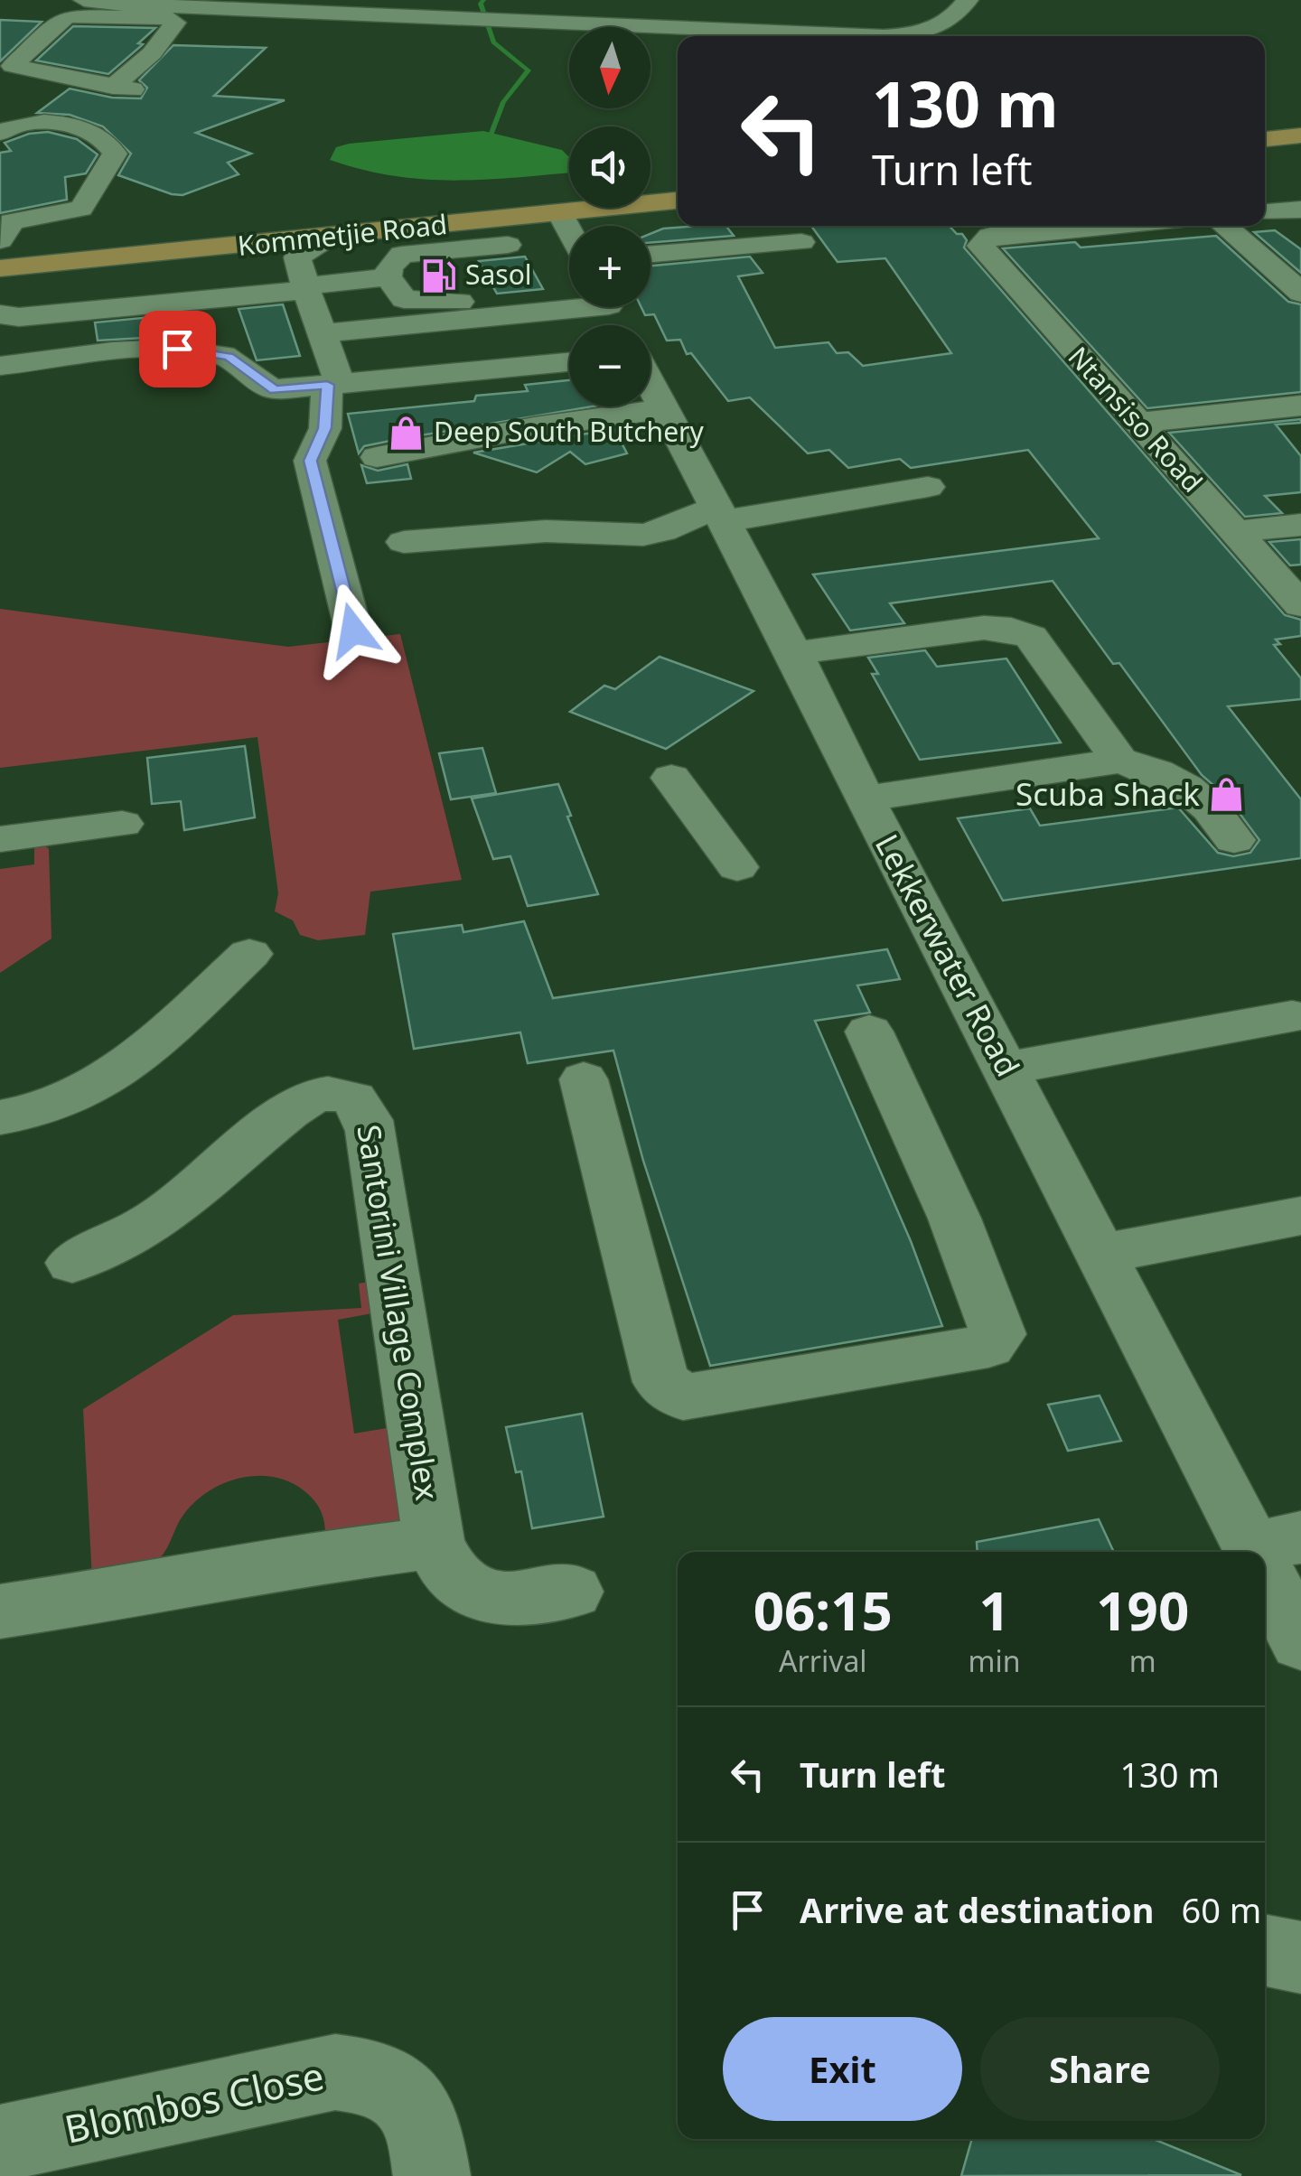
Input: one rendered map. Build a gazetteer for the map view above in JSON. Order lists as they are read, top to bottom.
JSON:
{
  "streets": {
    "main road": ["Kommetjie Road"],
    "street": [
      "Ntansiso Road",
      "Lekkerwater Road",
      "Santorini Village Complex",
      "Blombos Close"
    ]
  },
  "places": {
    "fuel station": ["Sasol"],
    "shop": ["Deep South Butchery", "Scuba Shack"]
  },
  "north": "bottom",
  "page": {
    "map_buttons": ["+", "−"],
    "turn": ["130 m", "Turn left"],
    "eta": [
      "06:15",
      "Arrival",
      "1",
      "min",
      "190",
      "m"
    ],
    "list": [
      {
        "name": "Turn left",
        "value": "130 m"
      },
      {
        "name": "Arrive at destination",
        "value": "60 m"
      }
    ],
    "buttons": ["Exit", "Share"]
  }
}
